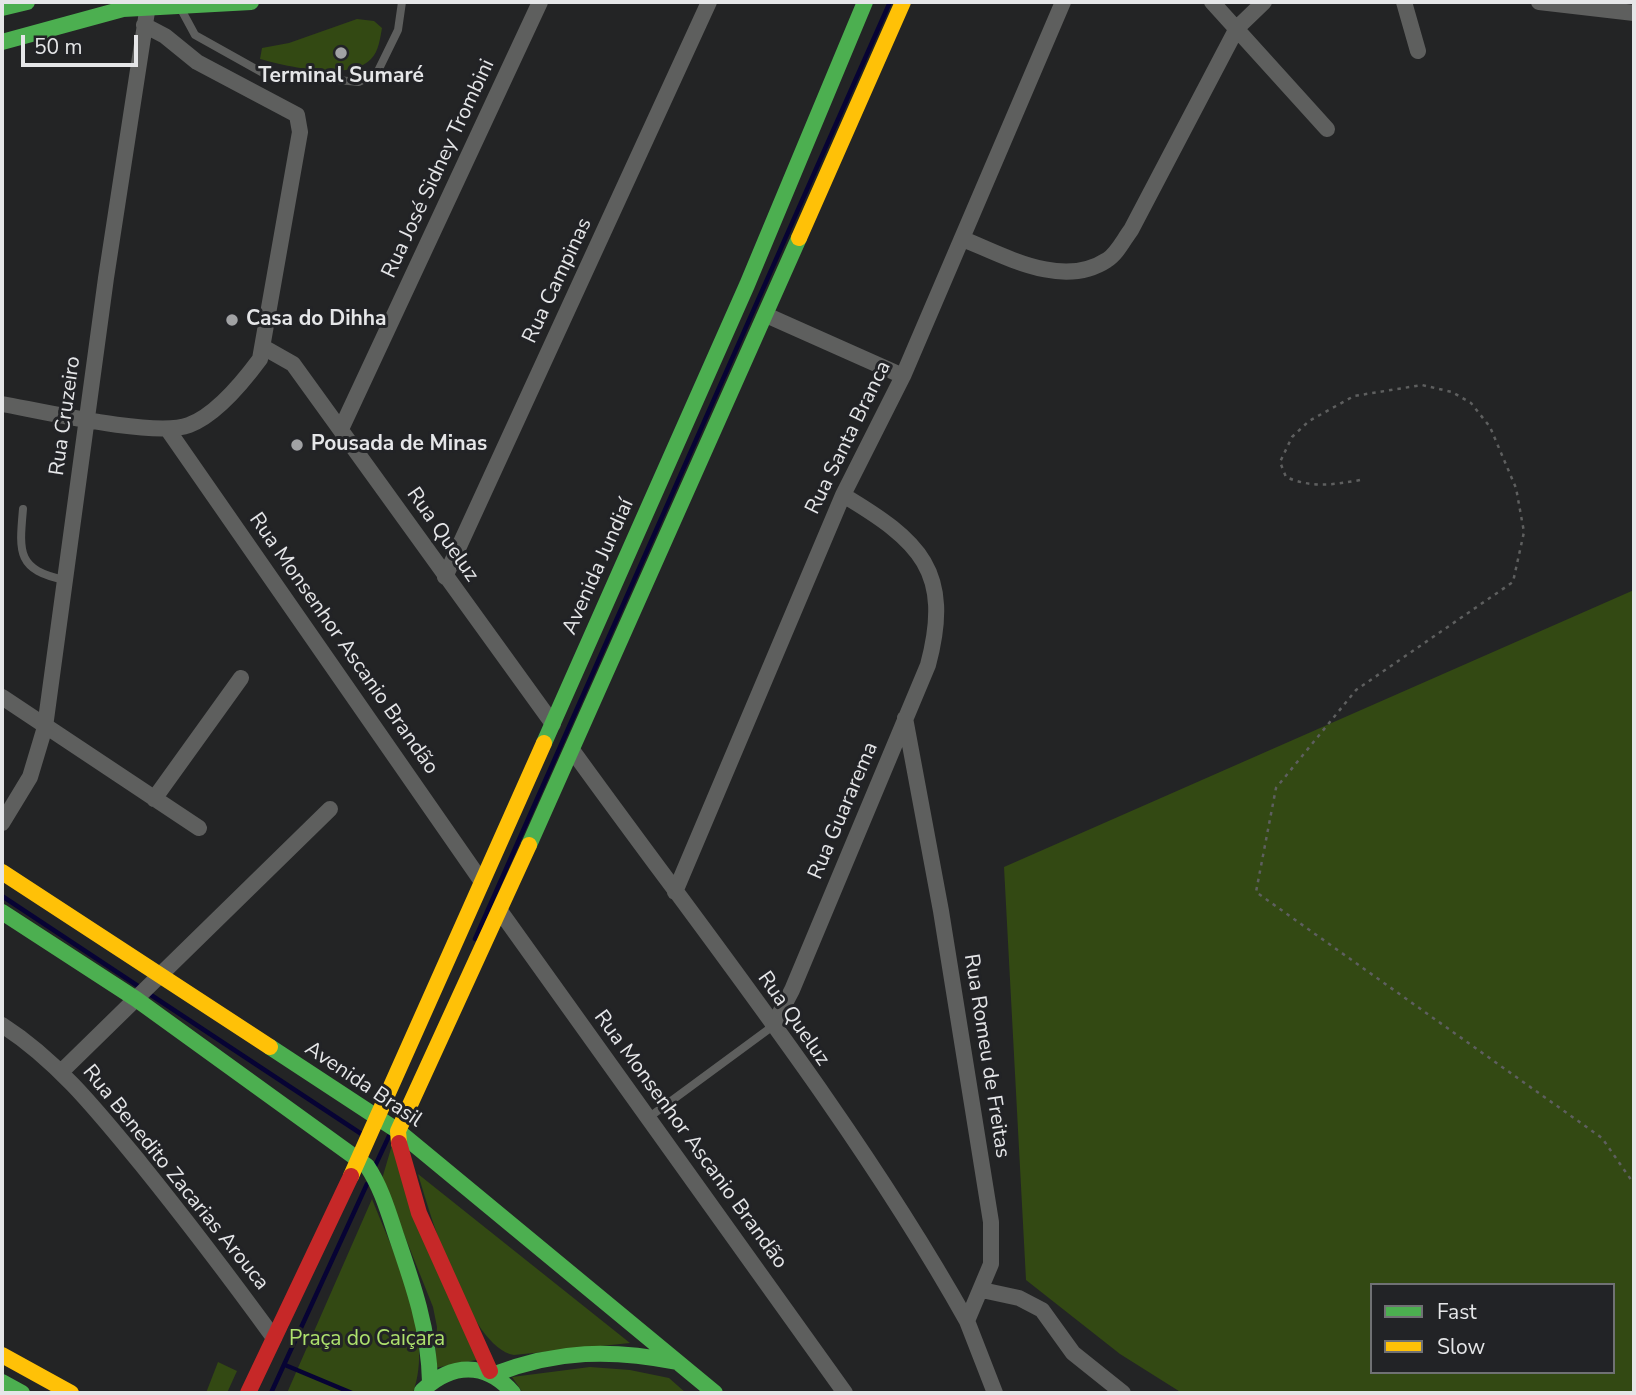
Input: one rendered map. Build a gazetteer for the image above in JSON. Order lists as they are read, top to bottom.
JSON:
{
  "streets": {
    "main road": ["Avenida Jundiaí", "Avenida Brasil"],
    "street": [
      "Rua José Sidney Trombini",
      "Rua Campinas",
      "Rua Cruzeiro",
      "Rua Santa Branca",
      "Rua Queluz",
      "Rua Monsenhor Ascanio Brandão",
      "Rua Guararema",
      "Rua Romeu de Freitas",
      "Rua Benedito Zacarias Arouca"
    ]
  },
  "crossings": [
    ["Rua José Sidney Trombini", "Rua Queluz"],
    ["Rua Campinas", "Rua Queluz"],
    ["Rua Santa Branca", "Rua Queluz"],
    ["Rua Santa Branca", "Rua Guararema"],
    ["Rua Queluz", "Avenida Jundiaí"],
    ["Rua Queluz", "Rua Guararema"],
    ["Rua Queluz", "Rua Romeu de Freitas"],
    ["Avenida Jundiaí", "Rua Monsenhor Ascanio Brandão"],
    ["Avenida Jundiaí", "Avenida Brasil"],
    ["Avenida Jundiaí", "Rua Benedito Zacarias Arouca"],
    ["Rua Monsenhor Ascanio Brandão", "Rua Guararema"],
    ["Rua Guararema", "Rua Romeu de Freitas"]
  ],
  "parks": ["Praça do Caiçara"],
  "places": ["Terminal Sumaré", "Casa do Dihha", "Pousada de Minas"],
  "legend": ["Fast", "Slow"],
  "scale_bar": "50 m"
}
